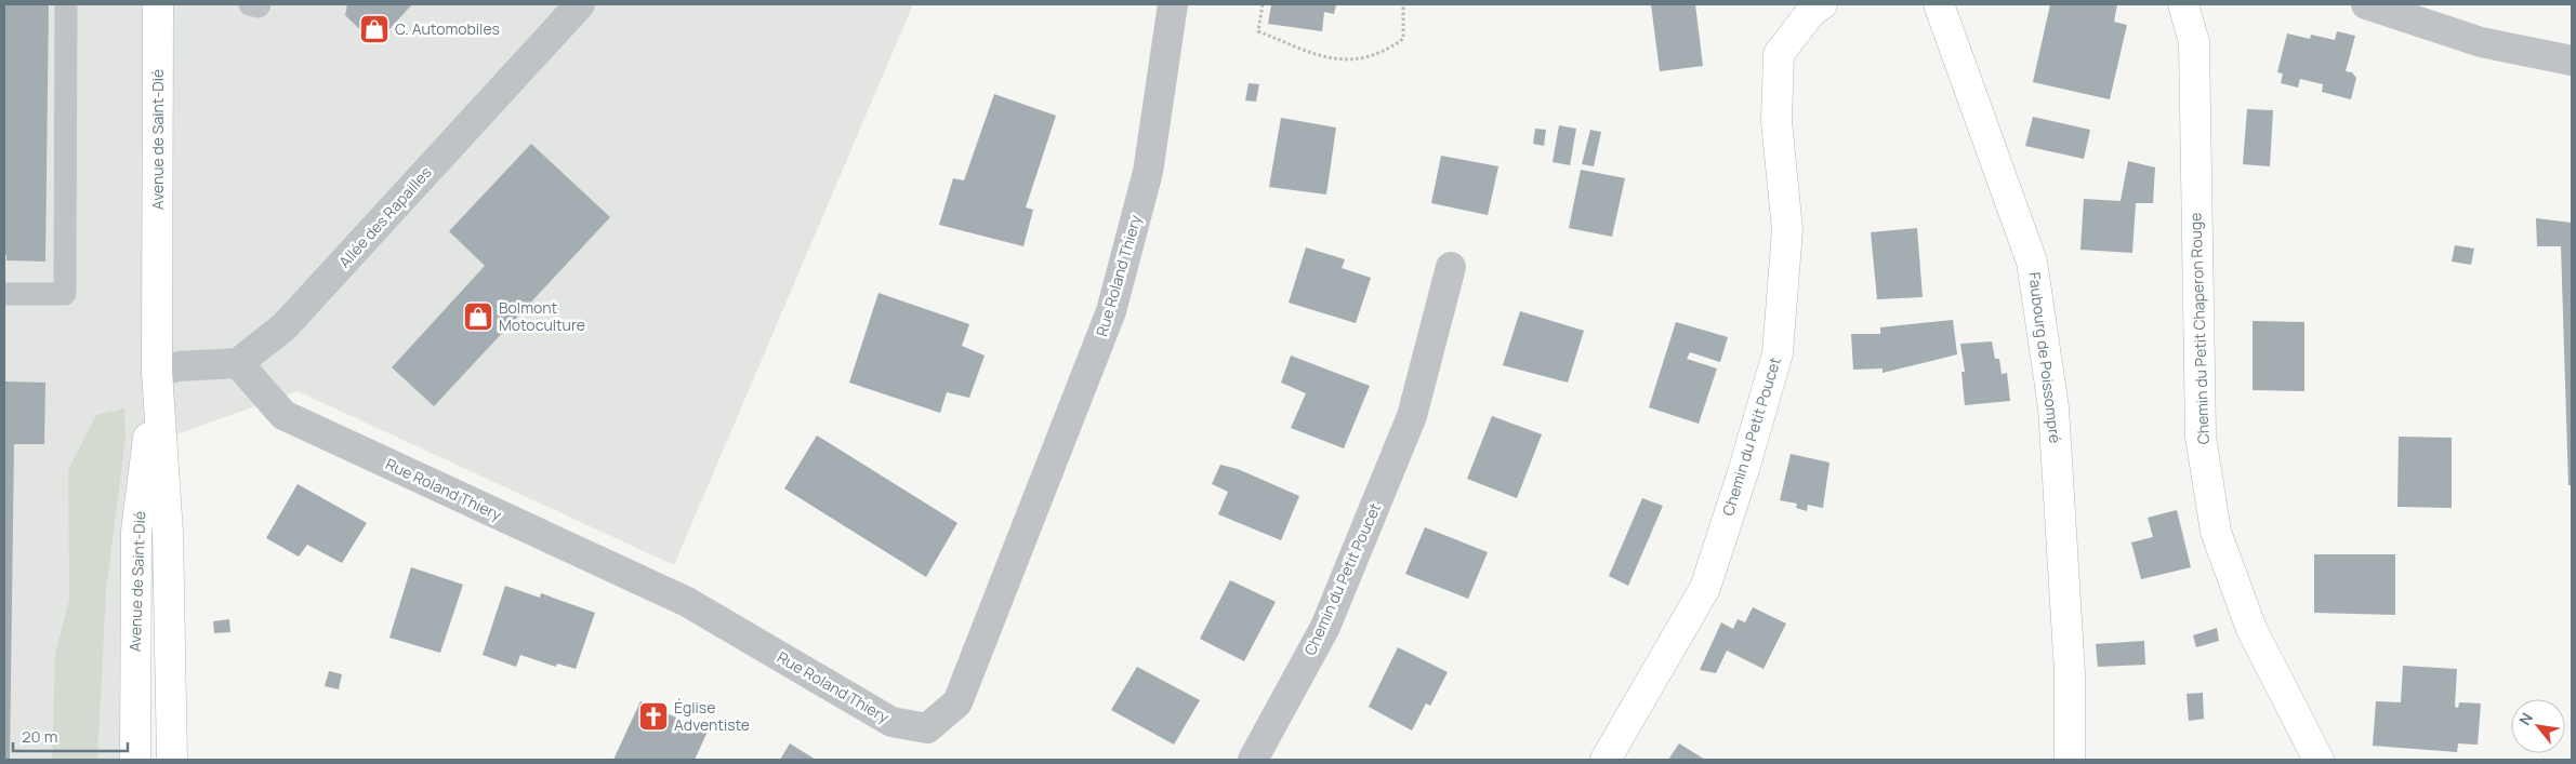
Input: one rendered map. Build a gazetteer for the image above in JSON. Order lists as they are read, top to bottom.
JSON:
{
  "streets": {
    "main road": [
      "Avenue de Saint-Dié",
      "Chemin du Petit Chaperon Rouge",
      "Faubourg de Poissompré",
      "Chemin du Petit Poucet"
    ],
    "street": ["Allée des Rapailles", "Rue Roland Thiery"]
  },
  "crossings": [
    ["Allée des Rapailles", "Rue Roland Thiery"]
  ],
  "places": {
    "shop": ["C. Automobiles", "Bolmont Motoculture"],
    "church": ["Église Adventiste"]
  },
  "scale_bar": "20 m",
  "north": "top left"
}
